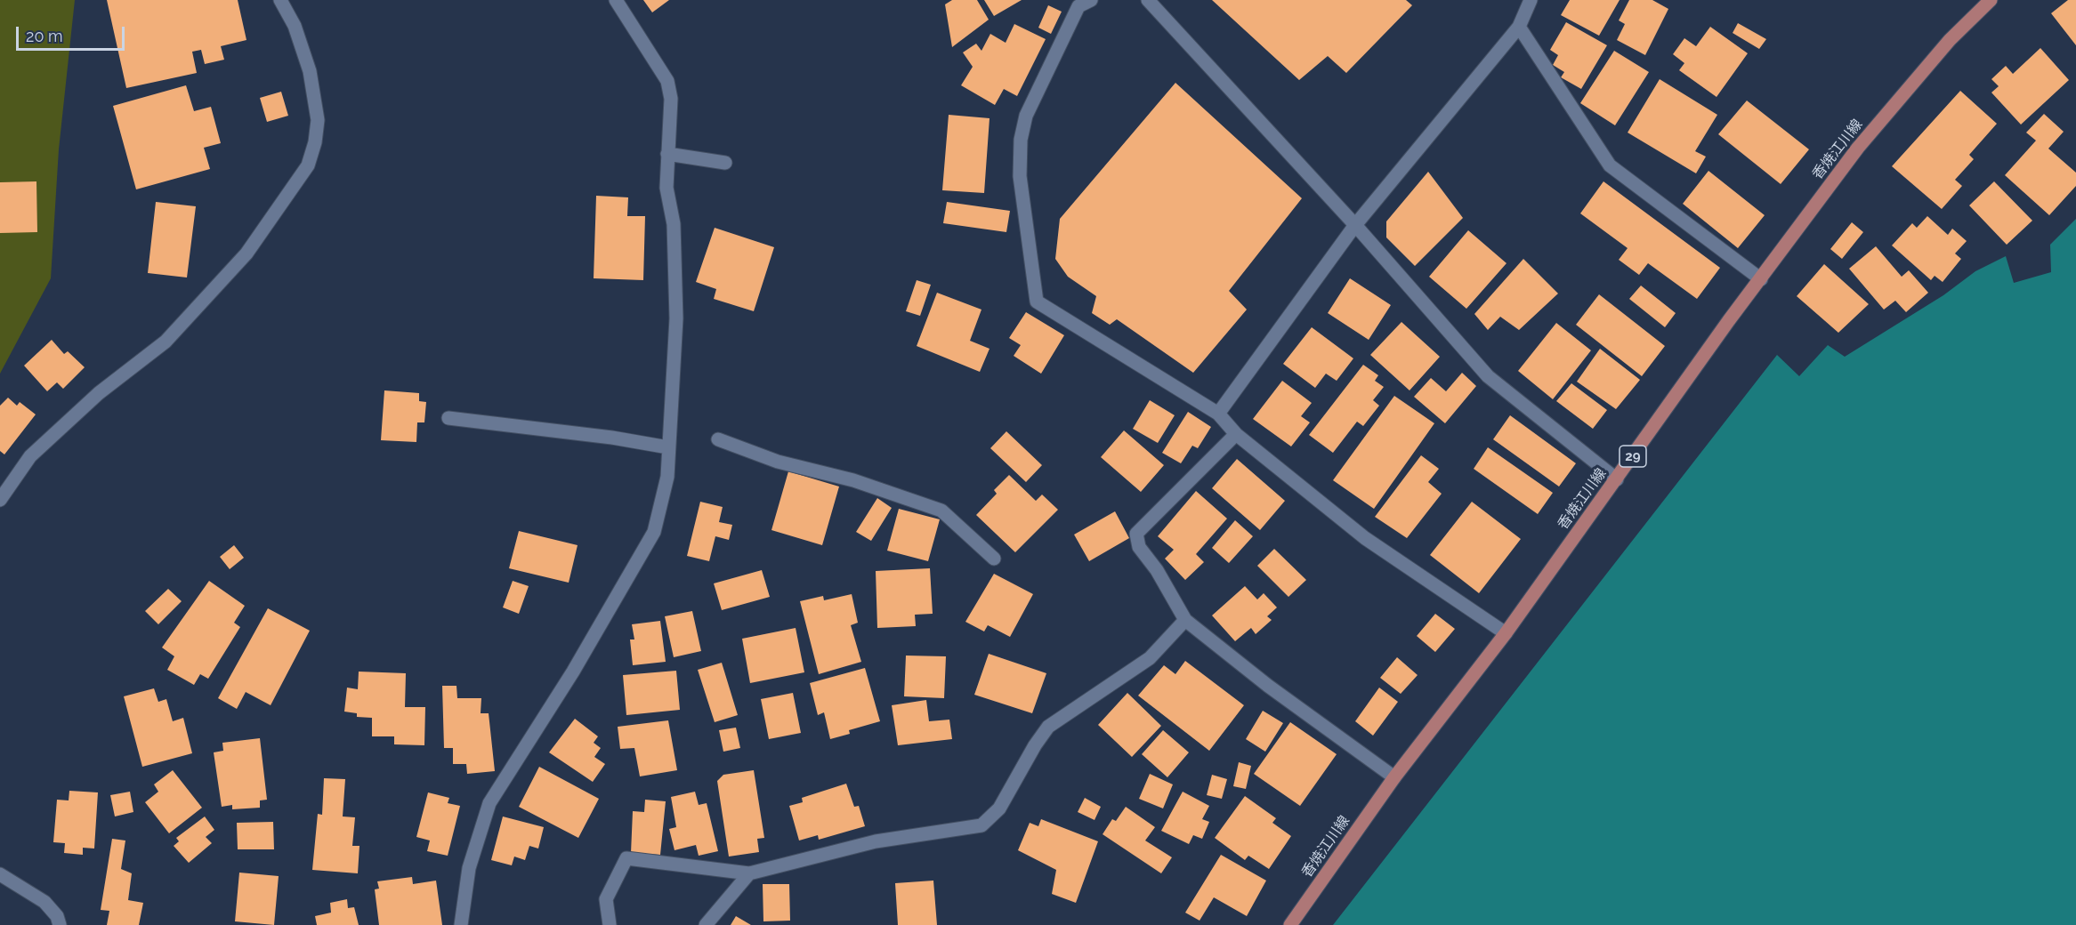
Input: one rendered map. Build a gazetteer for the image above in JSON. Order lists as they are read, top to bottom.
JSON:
{
  "streets": {
    "main road": ["香焼江川線", "29"]
  },
  "scale_bar": "20 m"
}
